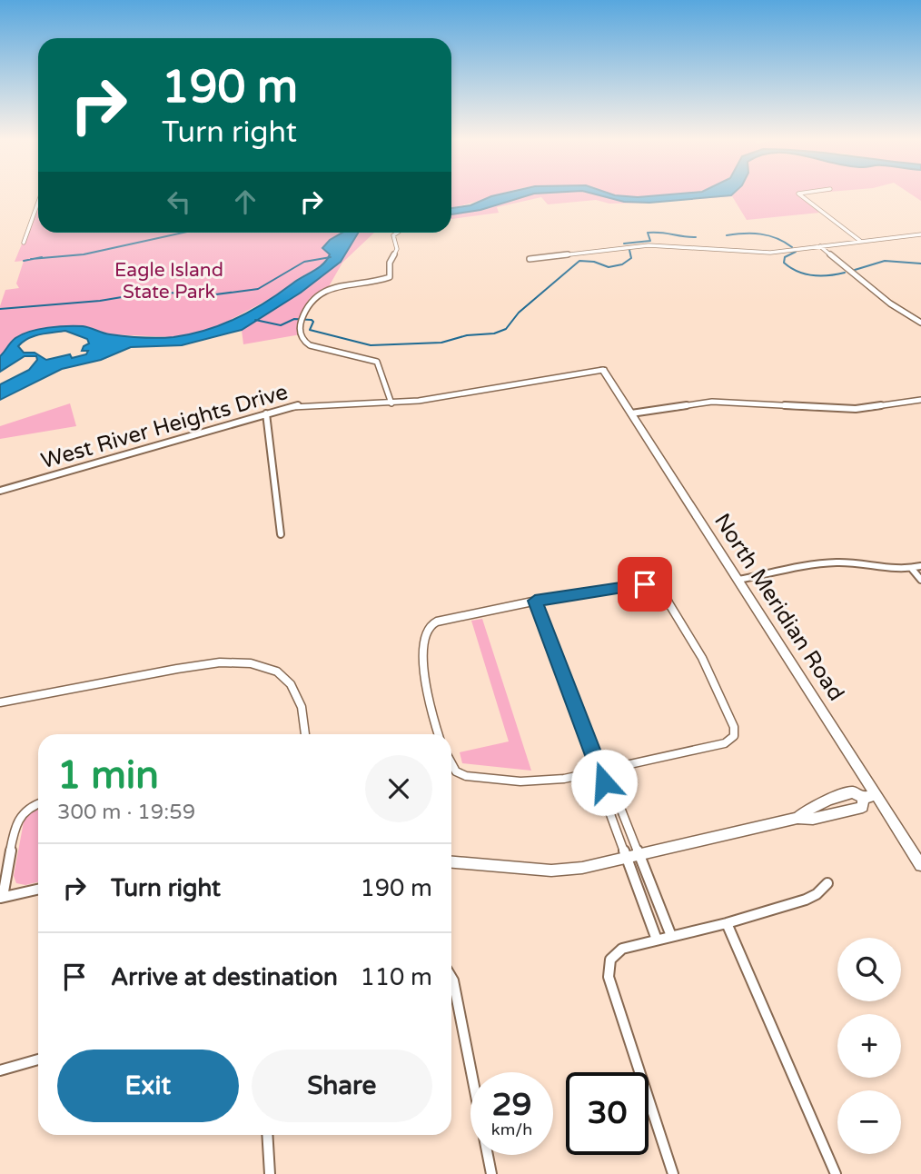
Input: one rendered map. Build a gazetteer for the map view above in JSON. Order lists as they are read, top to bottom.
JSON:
{
  "streets": {
    "street": ["West River Heights Drive", "North Meridian Road"]
  },
  "crossings": [
    ["West River Heights Drive", "North Meridian Road"]
  ],
  "parks": ["Eagle Island State Park"],
  "page": {
    "turn": ["190 m", "Turn right"],
    "heading": ["1 min", "300 m · 19:59"],
    "list": [
      {
        "name": "Turn right",
        "value": "190 m"
      },
      {
        "name": "Arrive at destination",
        "value": "110 m"
      }
    ],
    "map_buttons": ["+", "−"],
    "buttons": ["Exit", "Share"],
    "speed": "29 km/h",
    "limit": "30"
  }
}
